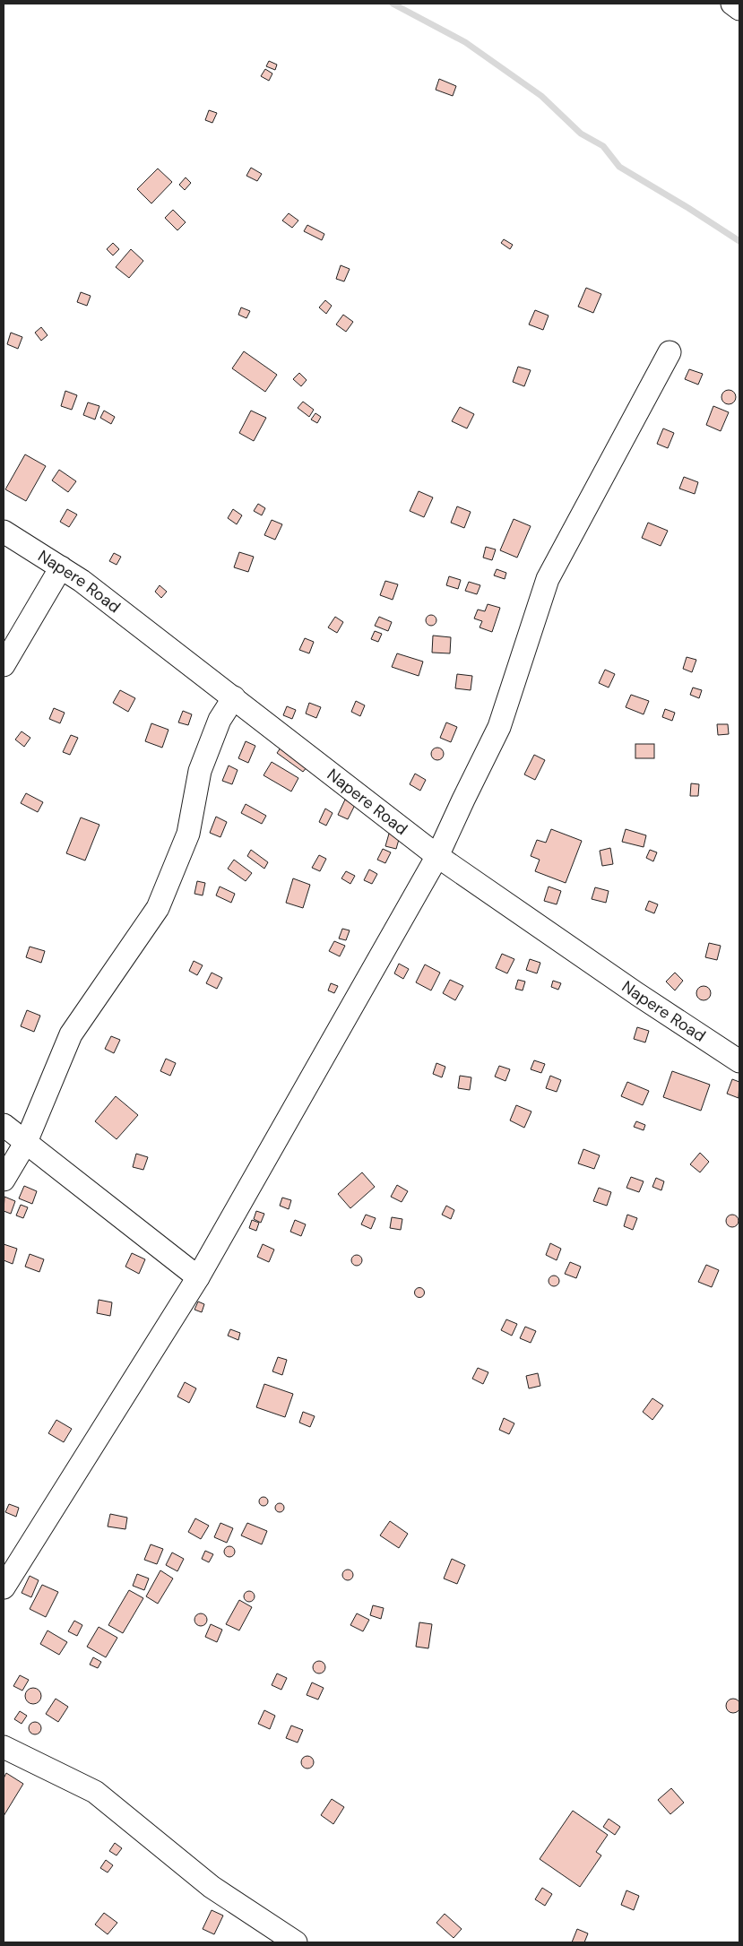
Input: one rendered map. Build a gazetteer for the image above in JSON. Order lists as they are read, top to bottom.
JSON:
{
  "streets": {
    "street": ["Napere Road"]
  }
}
